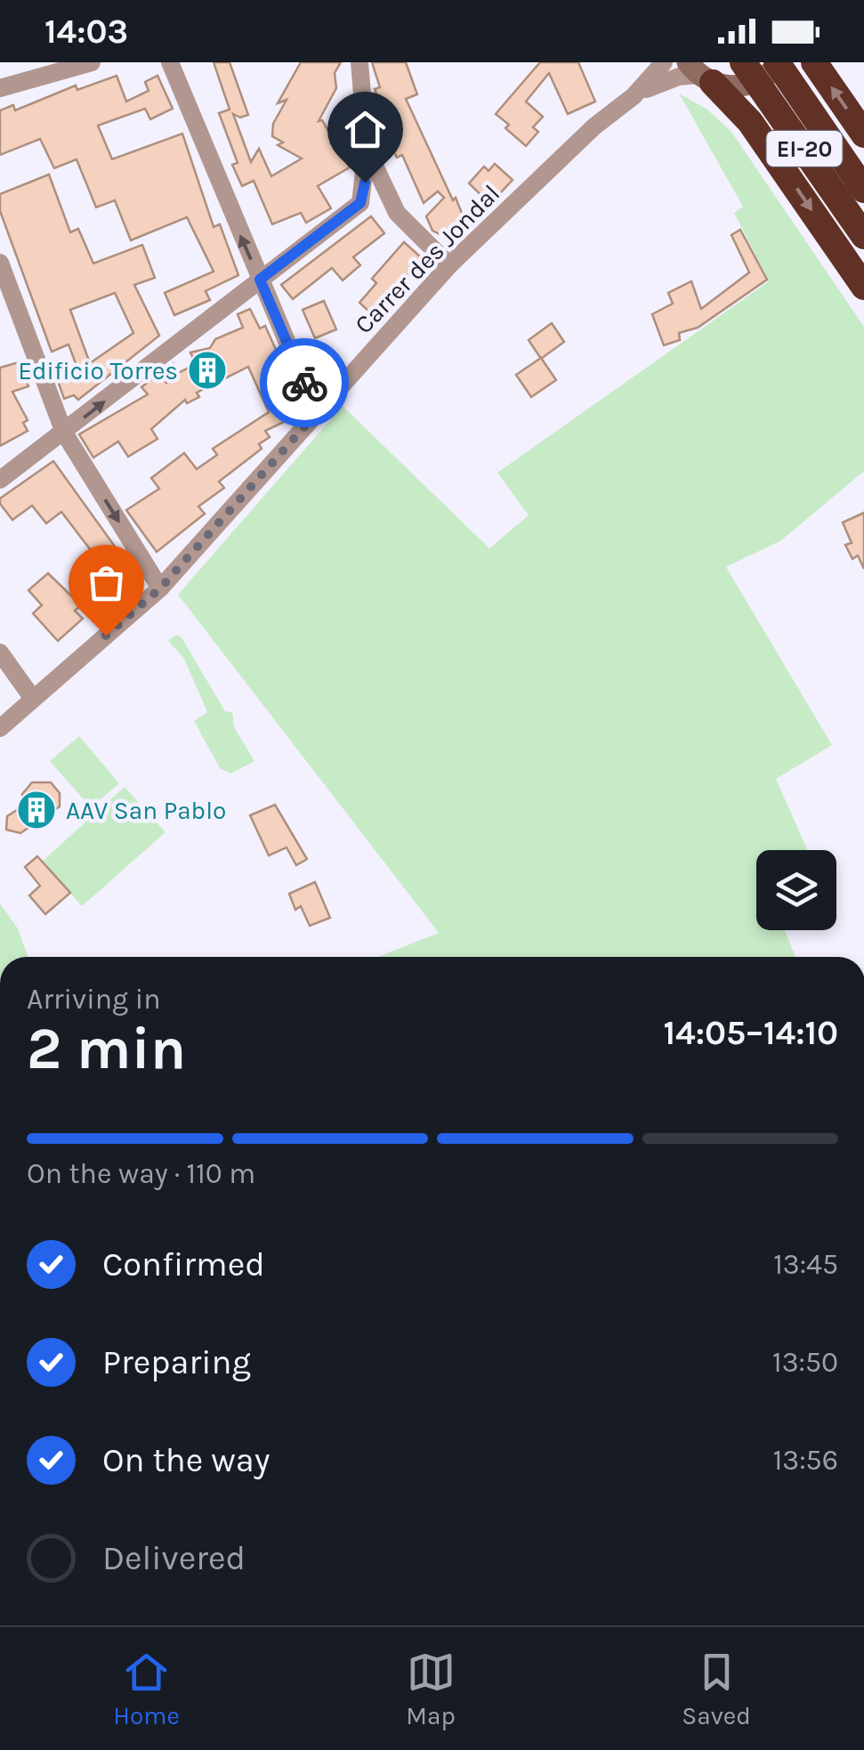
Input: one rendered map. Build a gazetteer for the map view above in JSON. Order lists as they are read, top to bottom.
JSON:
{
  "streets": {
    "highway": ["EI-20"],
    "street": ["Carrer des Jondal"]
  },
  "places": {
    "building": ["Edificio Torres", "AAV San Pablo"]
  },
  "page": {
    "status": "14:03",
    "heading": ["2 min", "Arriving in", "14:05–14:10"],
    "bar": "On the way · 110 m",
    "list": [
      ["Confirmed", "13:45"],
      ["Preparing", "13:50"],
      ["On the way", "13:56"],
      "Delivered"
    ],
    "tabs": ["Home", "Map", "Saved"]
  }
}
